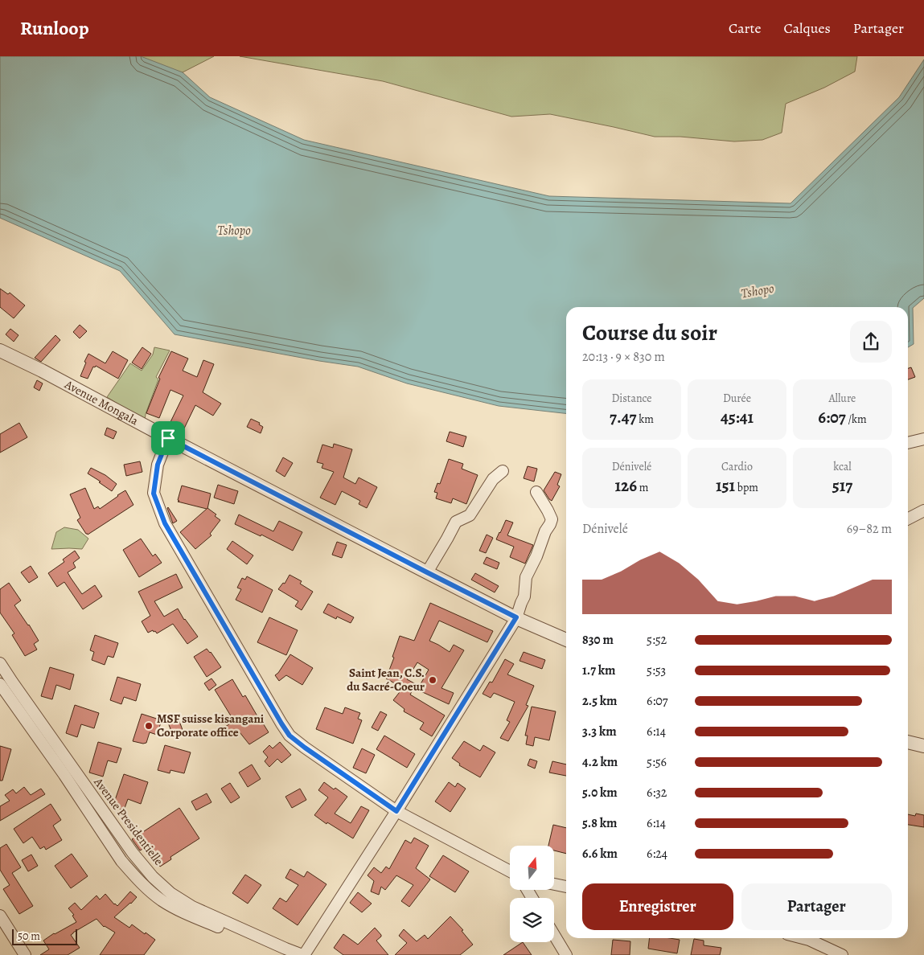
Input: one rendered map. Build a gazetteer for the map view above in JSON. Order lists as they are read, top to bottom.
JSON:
{
  "streets": {
    "street": ["Avenue Mongala", "Avenue Presidentielle"]
  },
  "water": ["Tshopo"],
  "places": ["Saint Jean, C.S. du Sacré-Coeur", "MSF suisse kisangani Corporate office"],
  "scale_bar": "50 m",
  "north": "top",
  "page": {
    "header": "Runloop",
    "nav": ["Carte", "Calques", "Partager"],
    "heading": ["Course du soir", "20:13 · 9 × 830 m"],
    "stats": [
      ["Distance", "7.47 km"],
      ["Durée", "45:41"],
      ["Allure", "6:07 /km"],
      ["Dénivelé", "126 m"],
      ["Cardio", "151 bpm"],
      ["kcal", "517"]
    ],
    "chart": ["Dénivelé", "69–82 m"],
    "list": [
      {
        "name": "830 m",
        "note": "5:52"
      },
      {
        "name": "1.7 km",
        "note": "5:53"
      },
      {
        "name": "2.5 km",
        "note": "6:07"
      },
      {
        "name": "3.3 km",
        "note": "6:14"
      },
      {
        "name": "4.2 km",
        "note": "5:56"
      },
      {
        "name": "5.0 km",
        "note": "6:32"
      },
      {
        "name": "5.8 km",
        "note": "6:14"
      },
      {
        "name": "6.6 km",
        "note": "6:24"
      }
    ],
    "buttons": ["Enregistrer", "Partager"],
    "scale": "50 m"
  }
}
